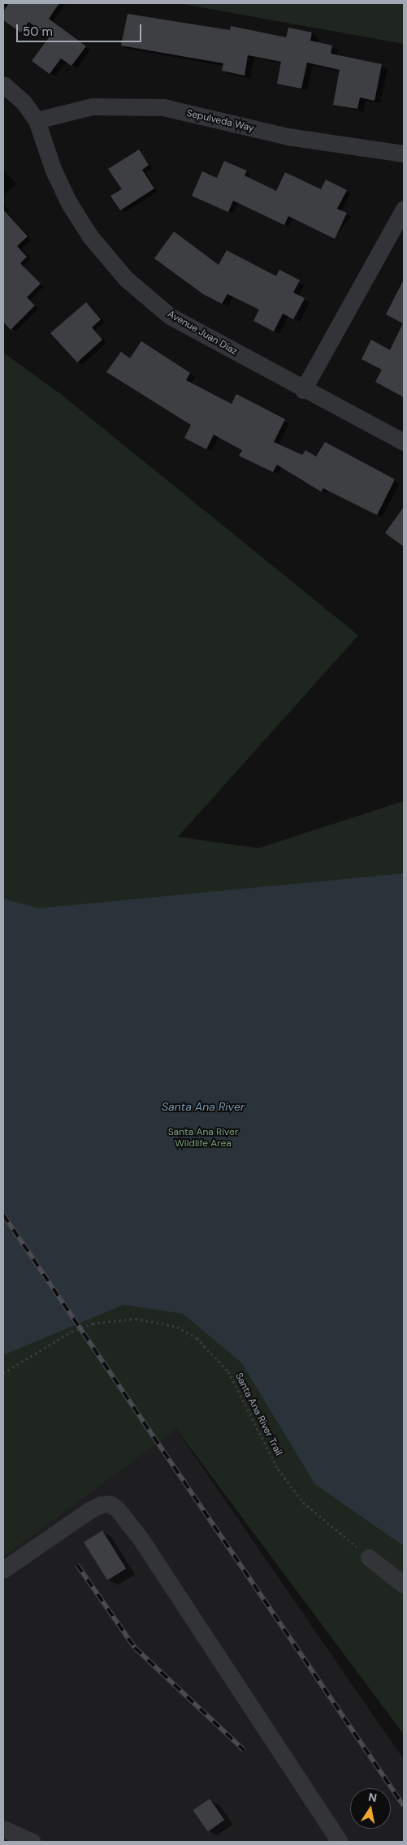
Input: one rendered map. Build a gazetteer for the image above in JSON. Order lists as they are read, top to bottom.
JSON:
{
  "streets": {
    "street": ["Sepulveda Way", "Avenue Juan Diaz"],
    "path": ["Santa Ana River Trail"]
  },
  "crossings": [
    ["Sepulveda Way", "Avenue Juan Diaz"]
  ],
  "water": ["Santa Ana River"],
  "parks": ["Santa Ana River Wildlife Area"],
  "scale_bar": "50 m",
  "north": "top"
}
